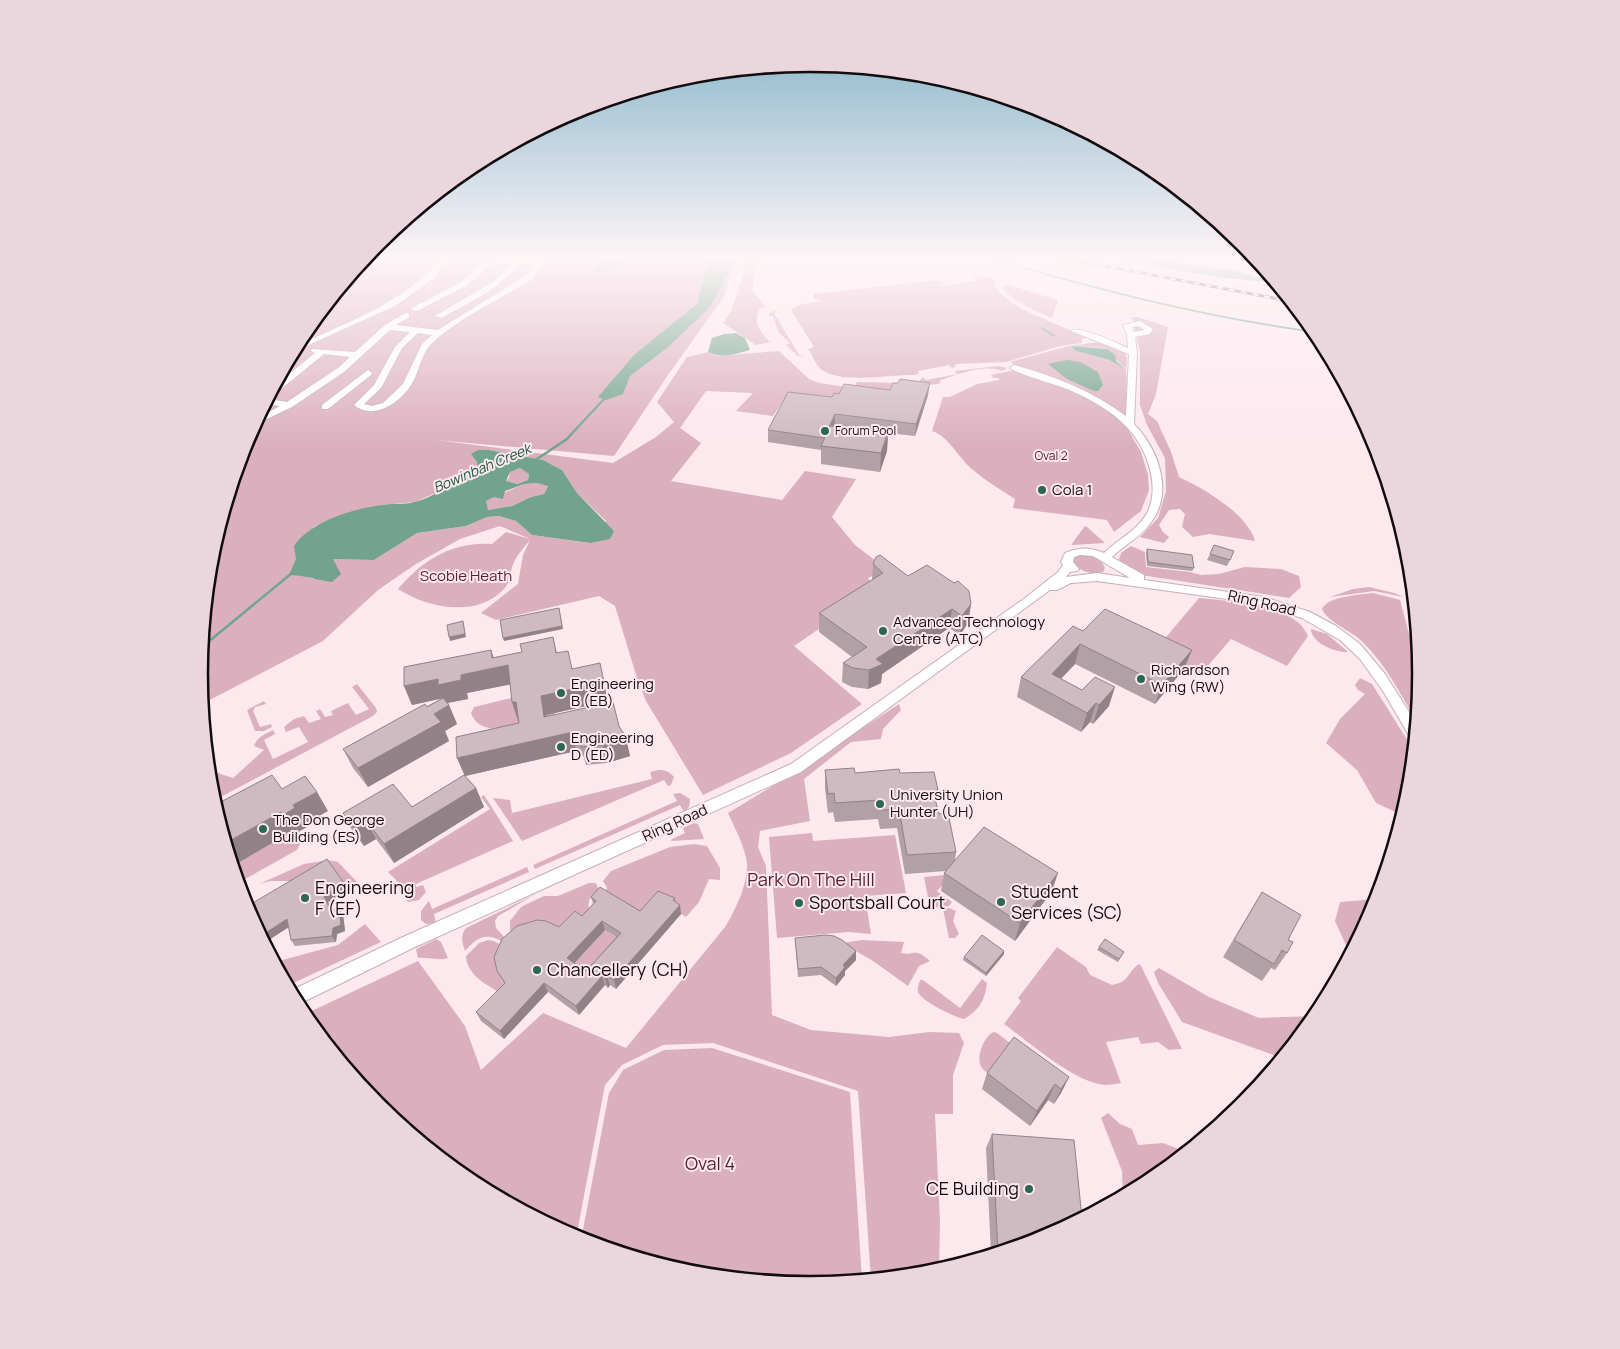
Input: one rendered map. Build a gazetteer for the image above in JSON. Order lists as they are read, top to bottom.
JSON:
{
  "streets": {
    "street": ["Ring Road"]
  },
  "water": ["Bowinbah Creek"],
  "parks": [
    "Oval 2",
    "Scobie Heath",
    "Park On The Hill",
    "Oval 4"
  ],
  "places": [
    "Forum Pool",
    "Cola 1",
    "Advanced Technology Centre (ATC)",
    "Richardson Wing (RW)",
    "Engineering B (EB)",
    "Engineering D (ED)",
    "University Union Hunter (UH)",
    "The Don George Building (ES)",
    "Engineering F (EF)",
    "Student Services (SC)",
    "Sportsball Court",
    "Chancellery (CH)",
    "CE Building"
  ]
}
